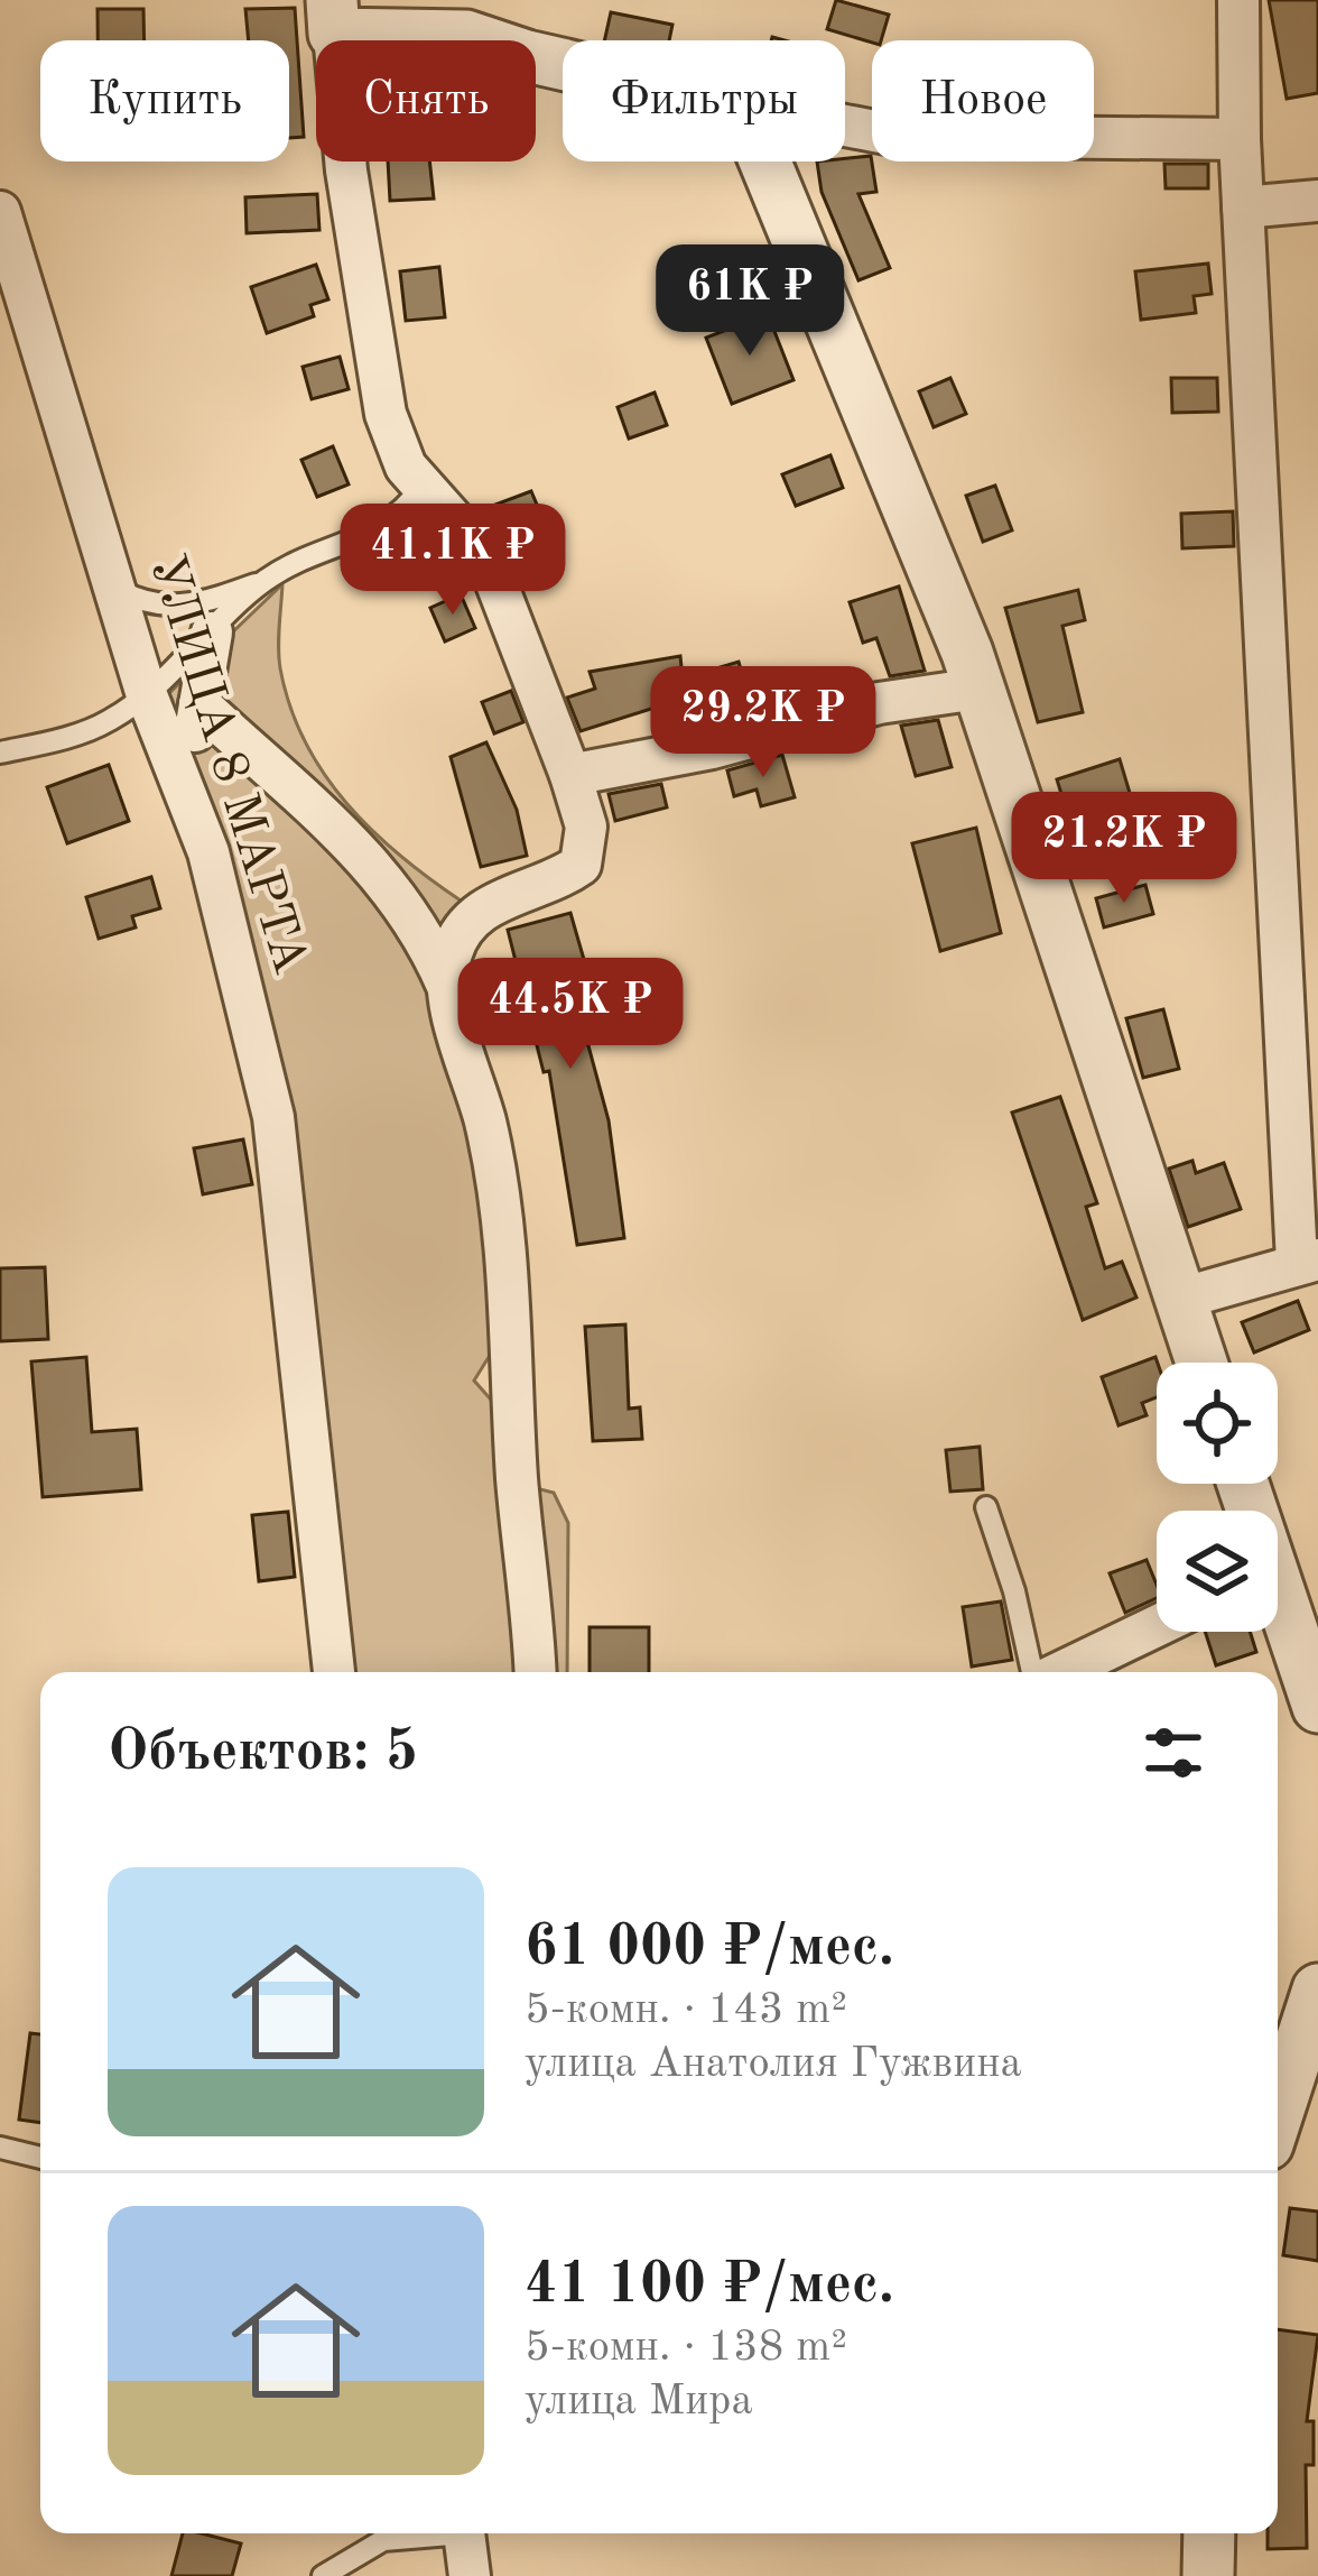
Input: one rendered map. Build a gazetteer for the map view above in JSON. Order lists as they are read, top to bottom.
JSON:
{
  "streets": {
    "street": ["УЛИЦА 8 МАРТА"]
  },
  "page": {
    "chip": [
      "Купить",
      "Снять",
      "Фильтры",
      "Новое"
    ],
    "price": [
      "61K ₽",
      "41.1K ₽",
      "29.2K ₽",
      "21.2K ₽",
      "44.5K ₽"
    ],
    "heading": "Объектов: 5",
    "list": [
      {
        "name": "61 000 ₽/мес.",
        "note": "5-комн. · 143 m² · улица Анатолия Гужвина"
      },
      {
        "name": "41 100 ₽/мес.",
        "note": "5-комн. · 138 m² · улица Мира"
      }
    ]
  }
}
